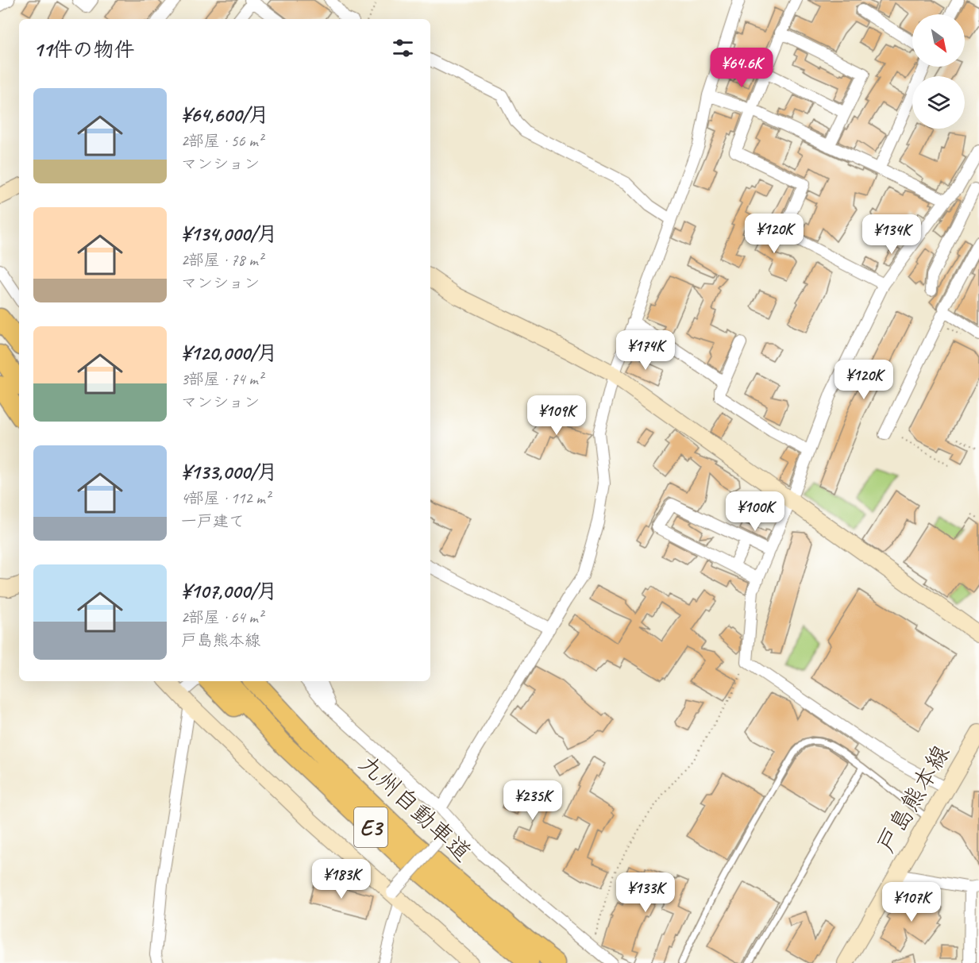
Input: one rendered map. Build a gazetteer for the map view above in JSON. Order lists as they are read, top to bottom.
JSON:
{
  "streets": {
    "highway": ["九州自動車道", "E3"],
    "street": ["戸島熊本線"]
  },
  "north": "bottom right",
  "page": {
    "heading": "11件の物件",
    "price": [
      "¥64.6K",
      "¥120K",
      "¥134K",
      "¥174K",
      "¥120K",
      "¥109K",
      "¥100K",
      "¥235K",
      "¥183K",
      "¥133K",
      "¥107K"
    ],
    "list": [
      {
        "name": "¥64,600/月",
        "note": "2部屋 · 56 m² · マンション"
      },
      {
        "name": "¥134,000/月",
        "note": "2部屋 · 78 m² · マンション"
      },
      {
        "name": "¥120,000/月",
        "note": "3部屋 · 74 m² · マンション"
      },
      {
        "name": "¥133,000/月",
        "note": "4部屋 · 112 m² · 一戸建て"
      },
      {
        "name": "¥107,000/月",
        "note": "2部屋 · 64 m² · 戸島熊本線"
      }
    ]
  }
}
